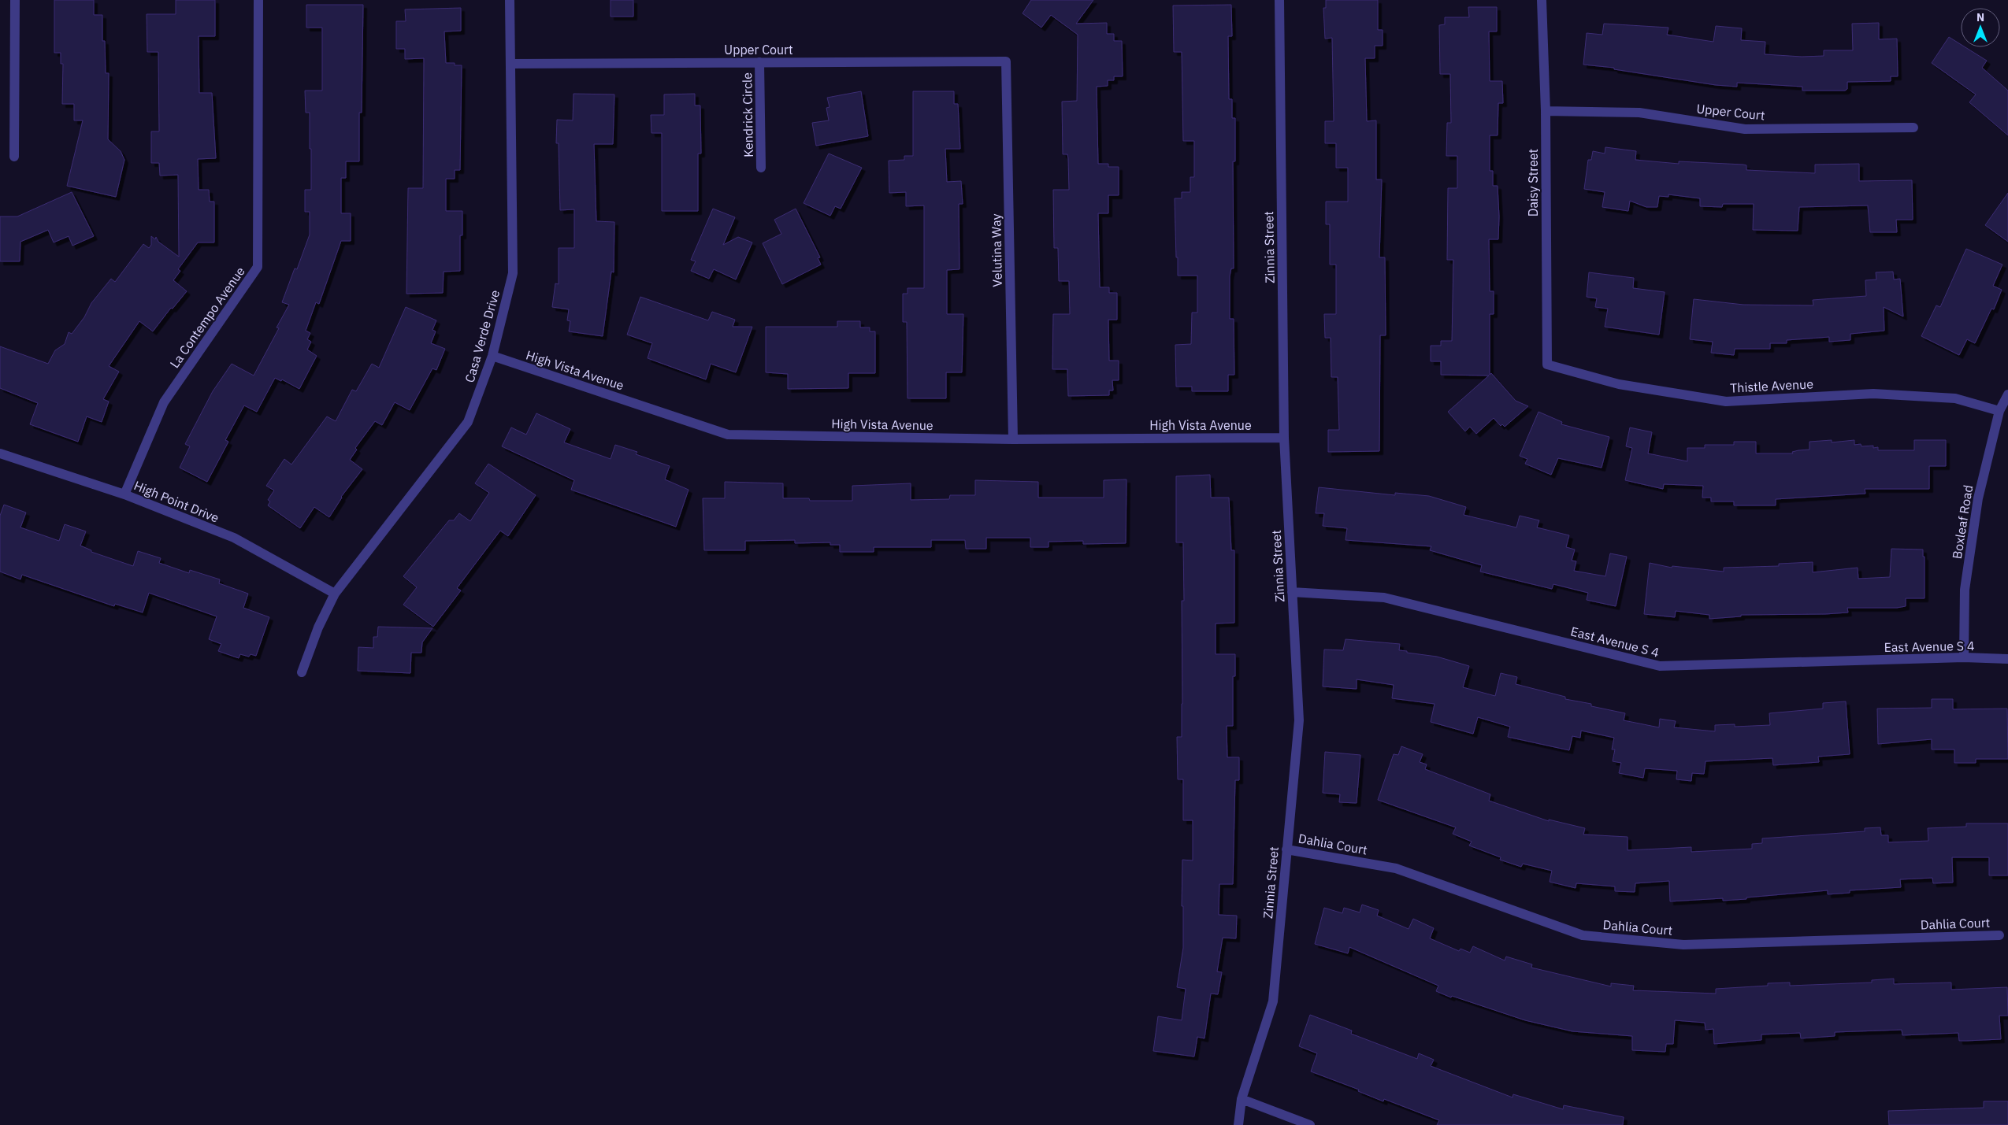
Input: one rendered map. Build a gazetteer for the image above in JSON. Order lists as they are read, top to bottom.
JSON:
{
  "streets": {
    "street": [
      "Upper Court",
      "Kendrick Circle",
      "Daisy Street",
      "Zinnia Street",
      "Velutina Way",
      "La Contempo Avenue",
      "Casa Verde Drive",
      "High Vista Avenue",
      "Thistle Avenue",
      "High Point Drive",
      "Boxleaf Road",
      "East Avenue S 4",
      "Dahlia Court"
    ]
  },
  "crossings": [
    ["Upper Court", "Kendrick Circle"],
    ["Upper Court", "Daisy Street"],
    ["Upper Court", "Velutina Way"],
    ["Upper Court", "Casa Verde Drive"],
    ["Daisy Street", "Thistle Avenue"],
    ["Zinnia Street", "High Vista Avenue"],
    ["Zinnia Street", "East Avenue S 4"],
    ["Zinnia Street", "Dahlia Court"],
    ["Velutina Way", "High Vista Avenue"],
    ["La Contempo Avenue", "High Point Drive"],
    ["Casa Verde Drive", "High Vista Avenue"],
    ["Casa Verde Drive", "High Point Drive"],
    ["Thistle Avenue", "Boxleaf Road"],
    ["Boxleaf Road", "East Avenue S 4"]
  ],
  "north": "top"
}
